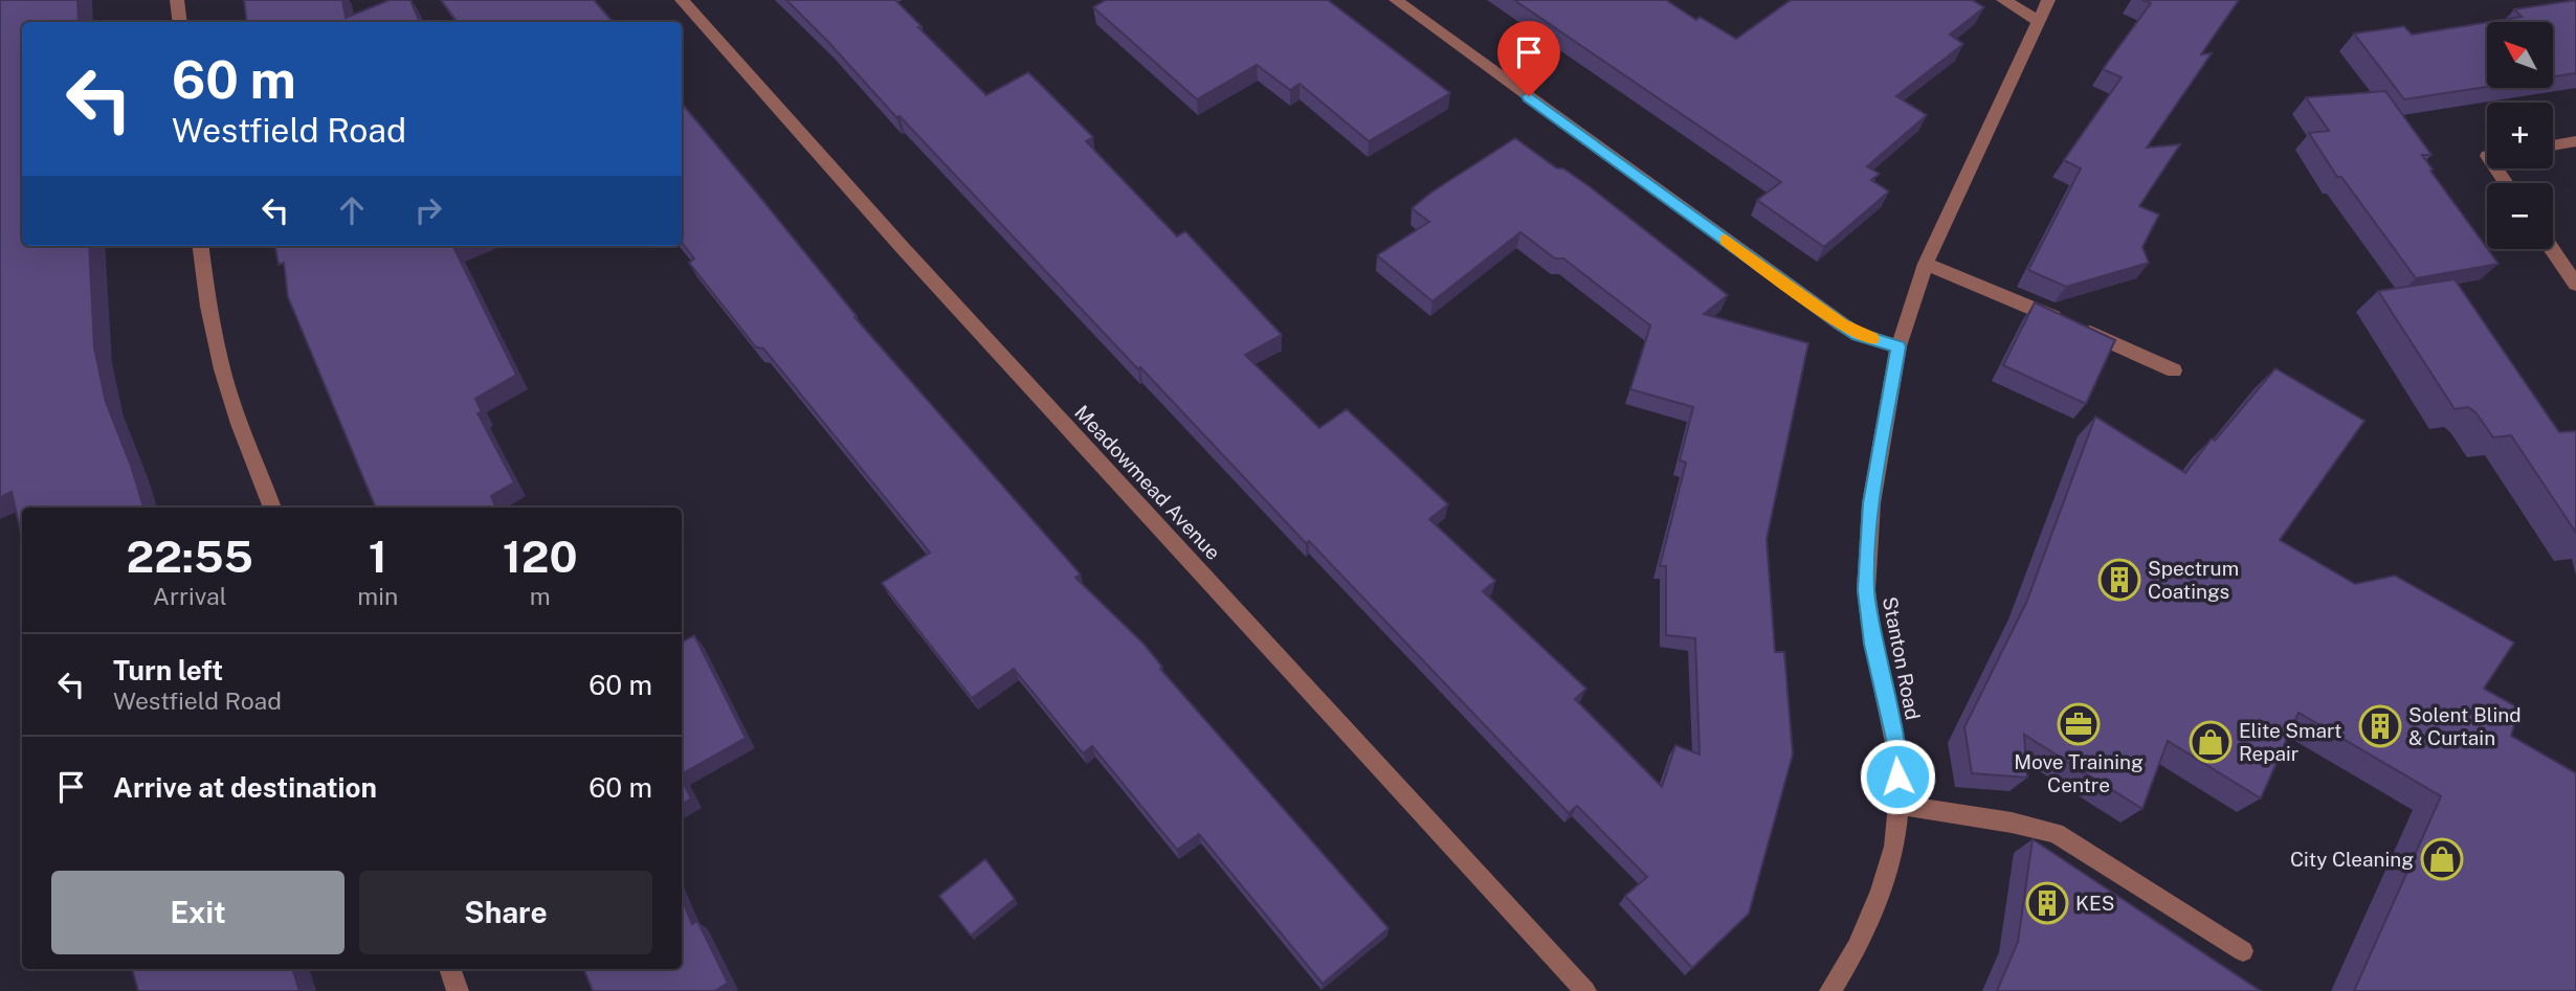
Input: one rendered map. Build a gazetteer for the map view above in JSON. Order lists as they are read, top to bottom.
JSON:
{
  "streets": {
    "street": ["Meadowmead Avenue", "Stanton Road"]
  },
  "places": {
    "building": ["Spectrum Coatings", "Solent Blind & Curtain", "KES"],
    "office": ["Move Training Centre"],
    "shop": ["Elite Smart Repair", "City Cleaning"]
  },
  "north": "top left",
  "page": {
    "map_buttons": ["+", "−"],
    "turn": ["60 m", "Westfield Road"],
    "eta": [
      "22:55",
      "Arrival",
      "1",
      "min",
      "120",
      "m"
    ],
    "list": [
      {
        "name": "Turn left",
        "note": "Westfield Road",
        "value": "60 m"
      },
      {
        "name": "Arrive at destination",
        "value": "60 m"
      }
    ],
    "buttons": ["Exit", "Share"]
  }
}
